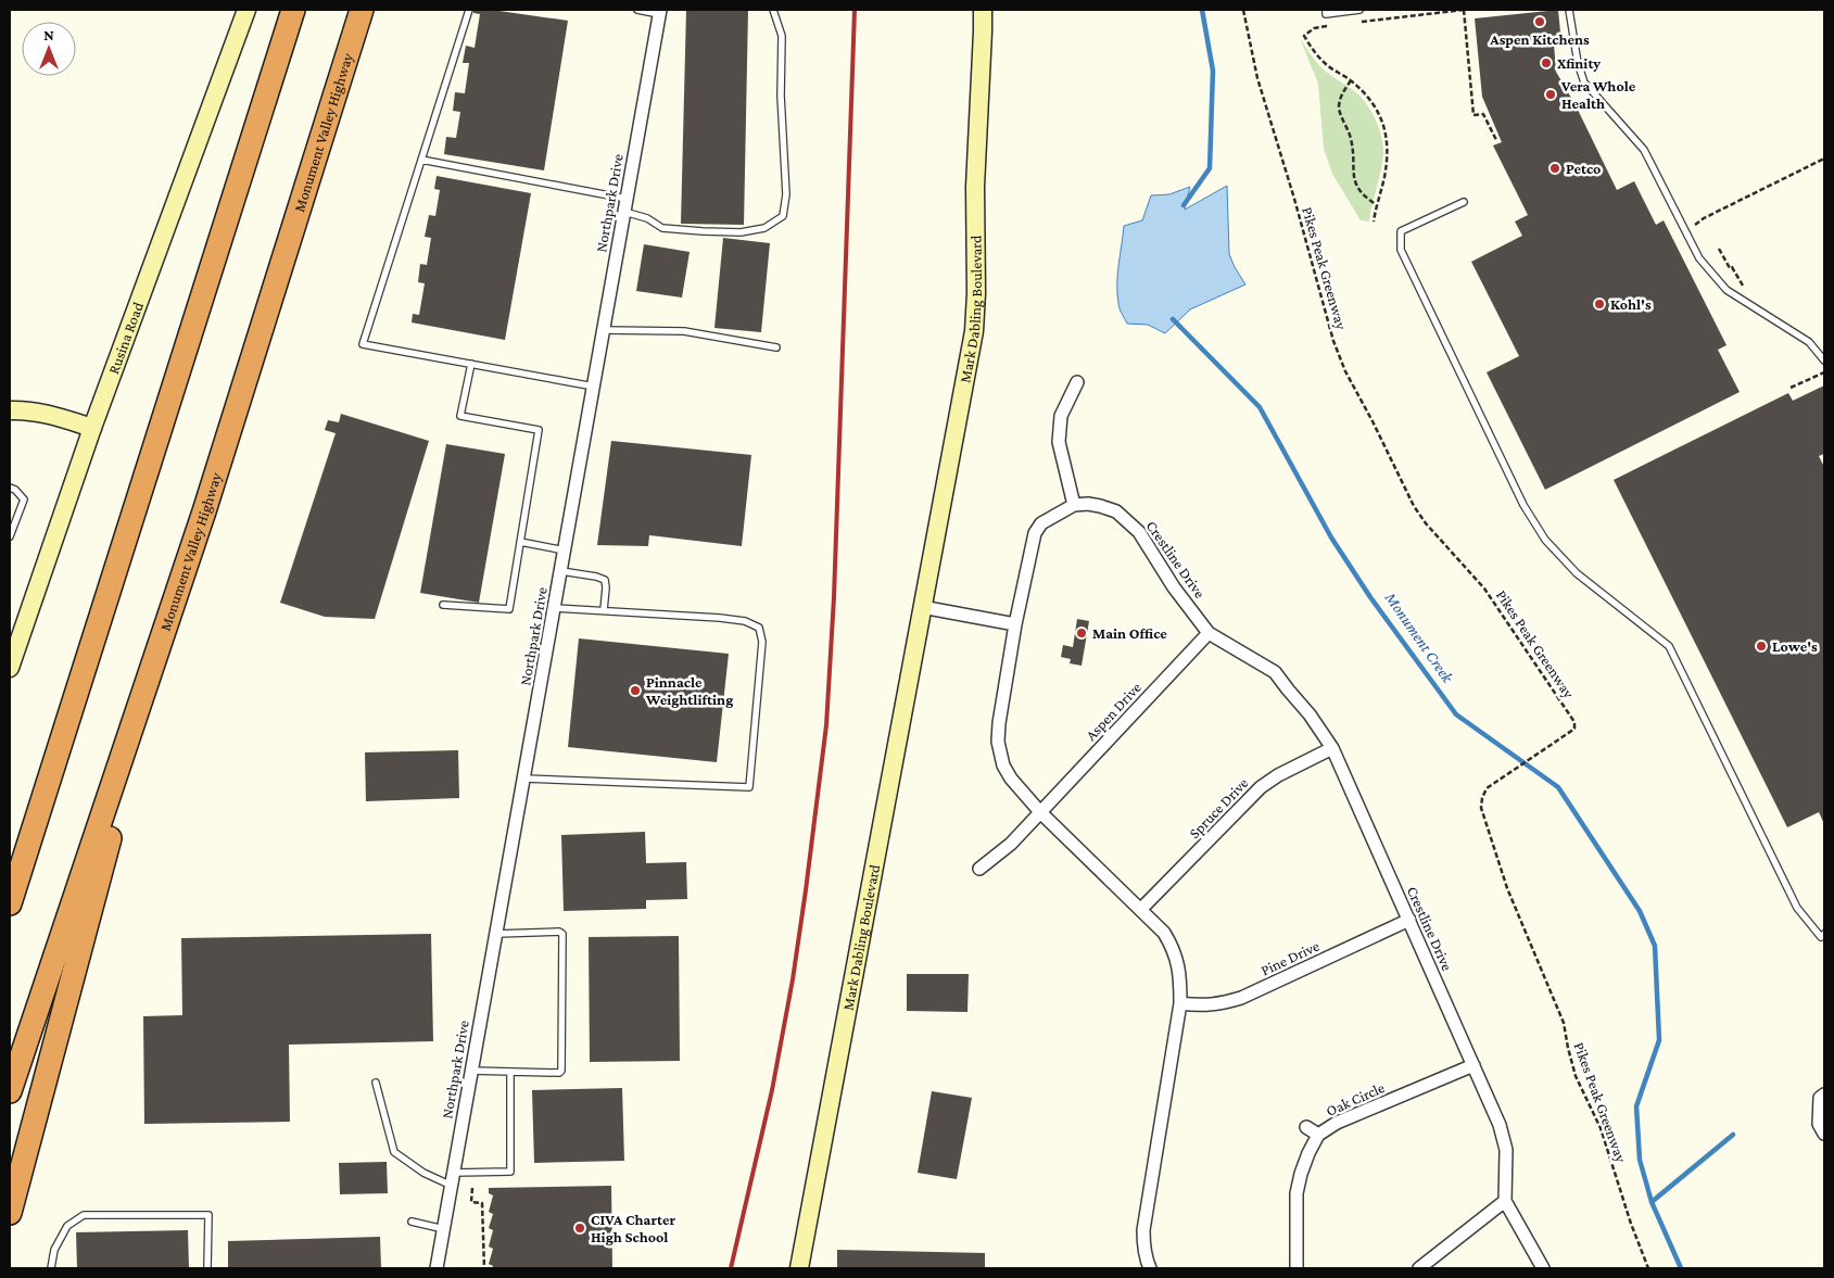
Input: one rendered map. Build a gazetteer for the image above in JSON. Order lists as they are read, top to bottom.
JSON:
{
  "streets": {
    "highway": ["Monument Valley Highway"],
    "street": [
      "Northpark Drive",
      "Mark Dabling Boulevard",
      "Rusina Road",
      "Crestline Drive",
      "Aspen Drive",
      "Spruce Drive",
      "Pine Drive",
      "Oak Circle"
    ],
    "path": ["Pikes Peak Greenway"]
  },
  "crossings": [
    ["Crestline Drive", "Aspen Drive"],
    ["Crestline Drive", "Spruce Drive"],
    ["Crestline Drive", "Pine Drive"],
    ["Crestline Drive", "Oak Circle"]
  ],
  "water": ["Monument Creek"],
  "places": [
    "Aspen Kitchens",
    "Xfinity",
    "Vera Whole Health",
    "Petco",
    "Kohl's",
    "Main Office",
    "Lowe's",
    "Pinnacle Weightlifting",
    "CIVA Charter High School"
  ],
  "north": "top"
}
